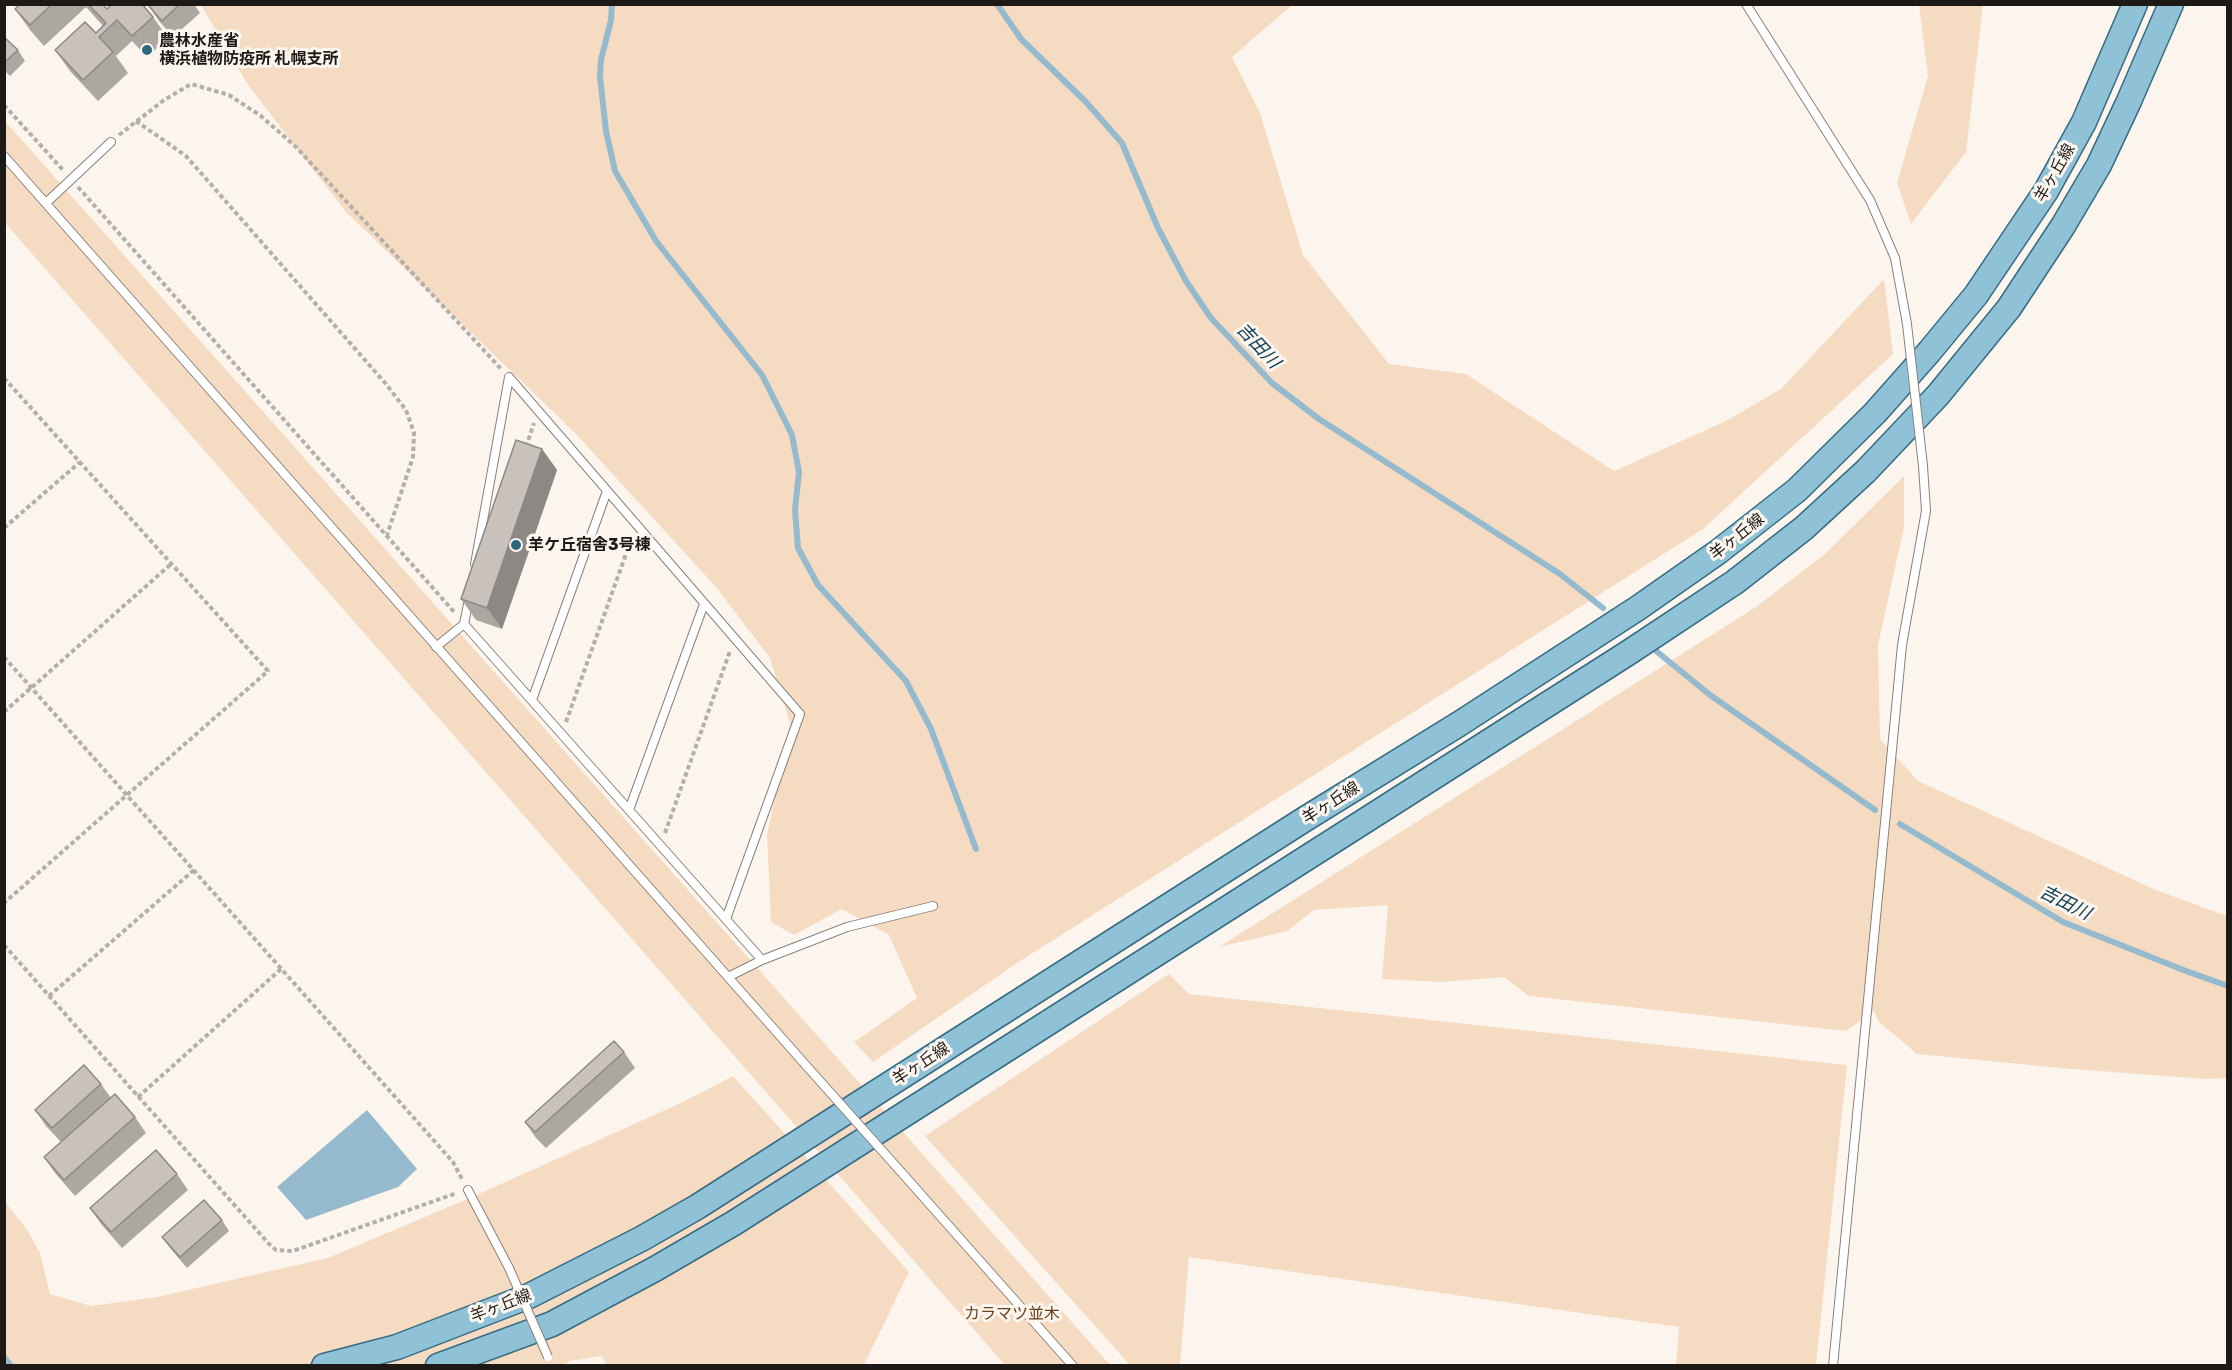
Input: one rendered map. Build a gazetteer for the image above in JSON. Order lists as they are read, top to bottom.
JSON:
{
  "streets": {
    "main road": ["羊ヶ丘線"]
  },
  "water": ["吉田川"],
  "parks": ["カラマツ並木"],
  "places": ["農林水産省 横浜植物防疫所 札幌支所", "羊ケ丘宿舎3号棟"]
}
